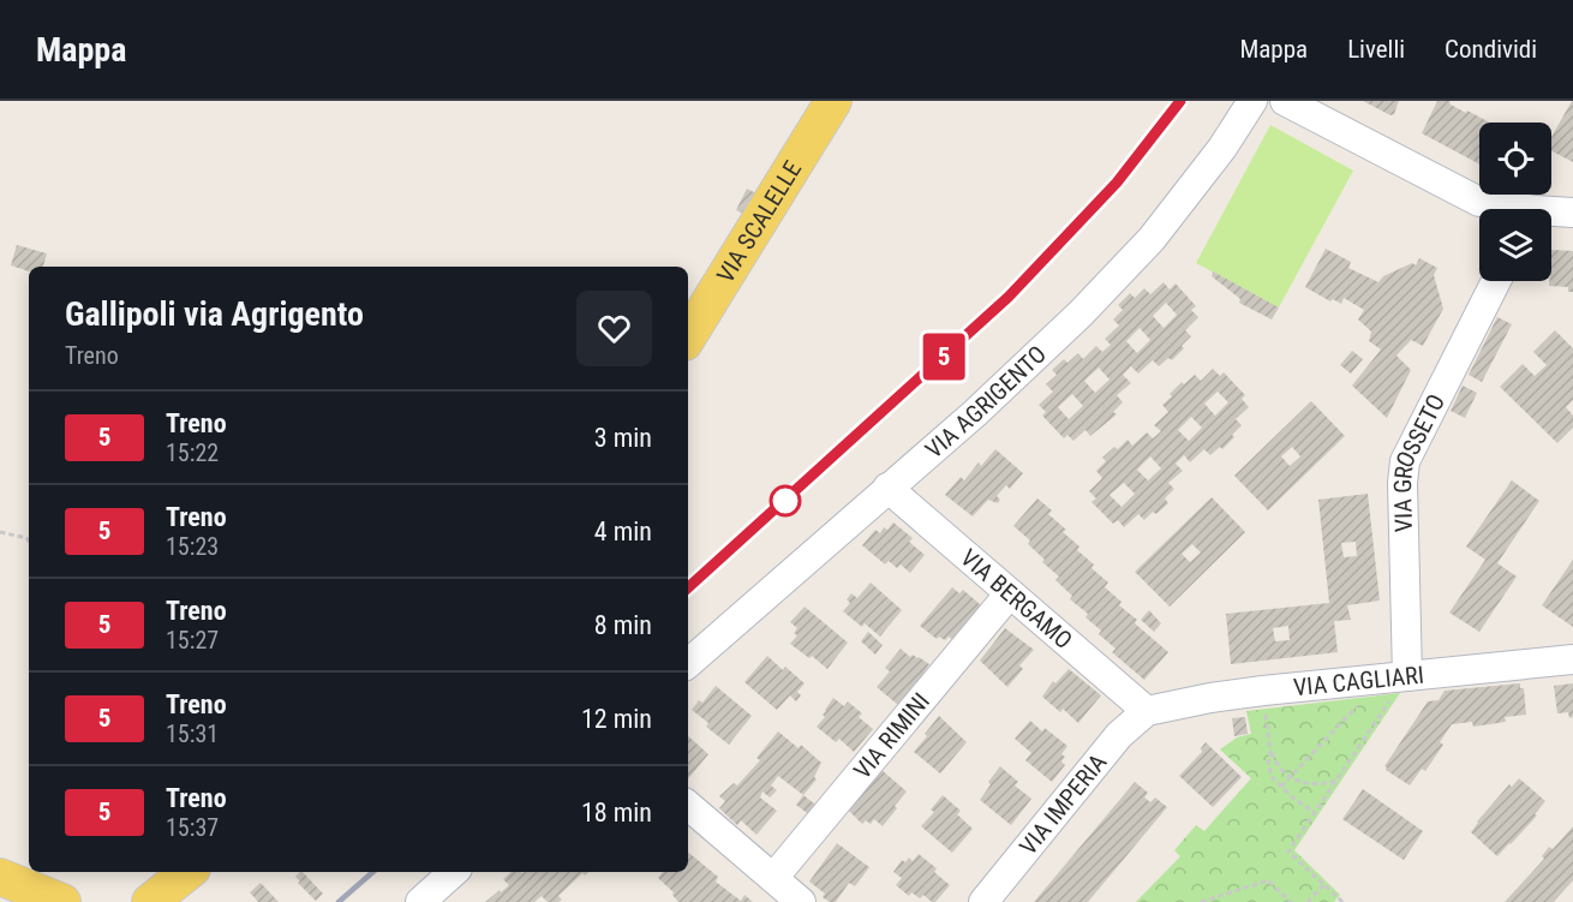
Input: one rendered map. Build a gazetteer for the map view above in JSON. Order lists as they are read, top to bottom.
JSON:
{
  "streets": {
    "main road": ["VIA SCALELLE"],
    "street": [
      "VIA AGRIGENTO",
      "VIA GROSSETO",
      "VIA BERGAMO",
      "VIA CAGLIARI",
      "VIA RIMINI",
      "VIA IMPERIA"
    ]
  },
  "crossings": [
    ["VIA AGRIGENTO", "VIA BERGAMO"],
    ["VIA GROSSETO", "VIA CAGLIARI"],
    ["VIA BERGAMO", "VIA CAGLIARI"],
    ["VIA BERGAMO", "VIA RIMINI"],
    ["VIA BERGAMO", "VIA IMPERIA"],
    ["VIA CAGLIARI", "VIA IMPERIA"]
  ],
  "page": {
    "header": "Mappa",
    "nav": ["Mappa", "Livelli", "Condividi"],
    "on_map": "5",
    "heading": ["Gallipoli via Agrigento", "Treno"],
    "list": [
      {
        "mark": "5",
        "name": "Treno",
        "note": "15:22",
        "value": "3 min"
      },
      {
        "mark": "5",
        "name": "Treno",
        "note": "15:23",
        "value": "4 min"
      },
      {
        "mark": "5",
        "name": "Treno",
        "note": "15:27",
        "value": "8 min"
      },
      {
        "mark": "5",
        "name": "Treno",
        "note": "15:31",
        "value": "12 min"
      },
      {
        "mark": "5",
        "name": "Treno",
        "note": "15:37",
        "value": "18 min"
      }
    ]
  }
}
